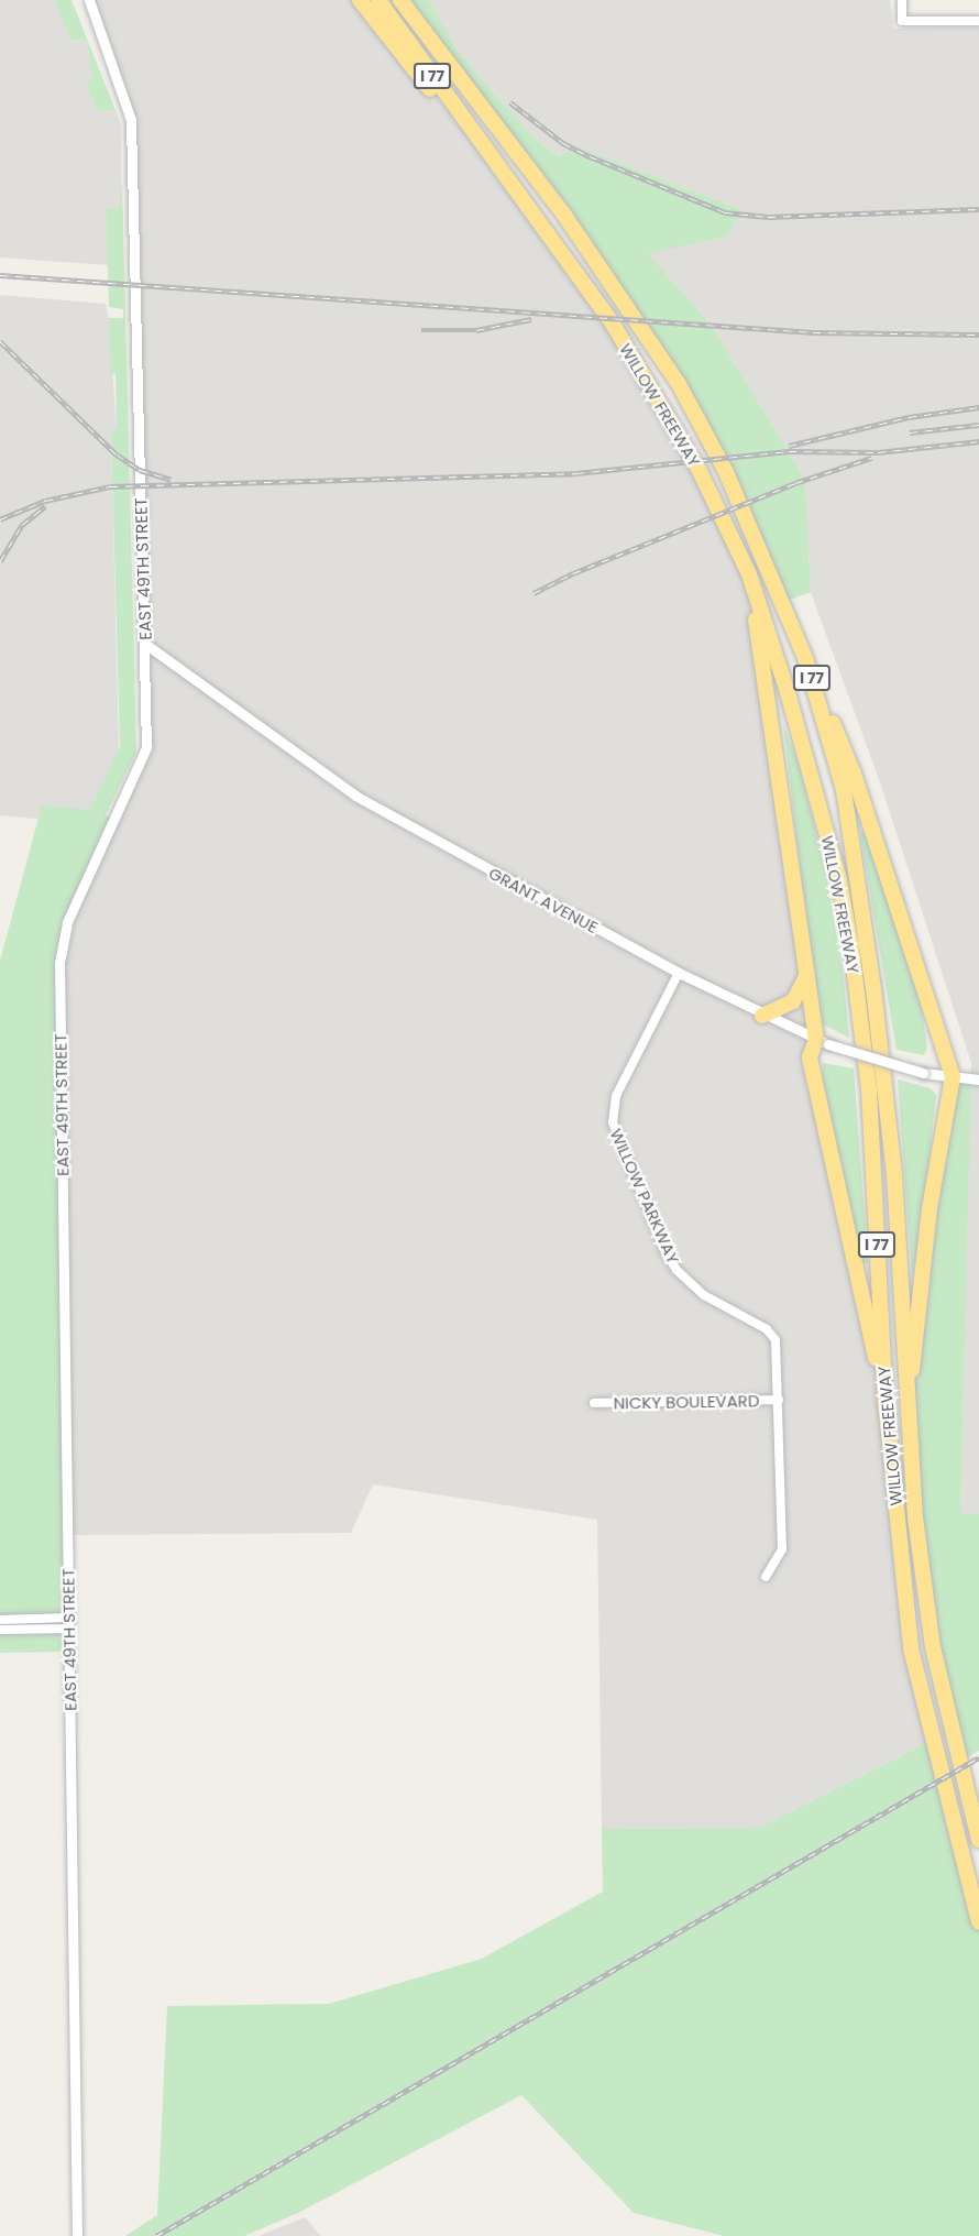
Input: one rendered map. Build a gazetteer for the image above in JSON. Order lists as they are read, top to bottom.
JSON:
{
  "streets": {
    "highway": ["I 77", "WILLOW FREEWAY"],
    "street": [
      "EAST 49TH STREET",
      "GRANT AVENUE",
      "WILLOW PARKWAY",
      "NICKY BOULEVARD"
    ]
  },
  "crossings": [
    ["EAST 49TH STREET", "GRANT AVENUE"],
    ["GRANT AVENUE", "WILLOW PARKWAY"],
    ["WILLOW PARKWAY", "NICKY BOULEVARD"]
  ]
}
